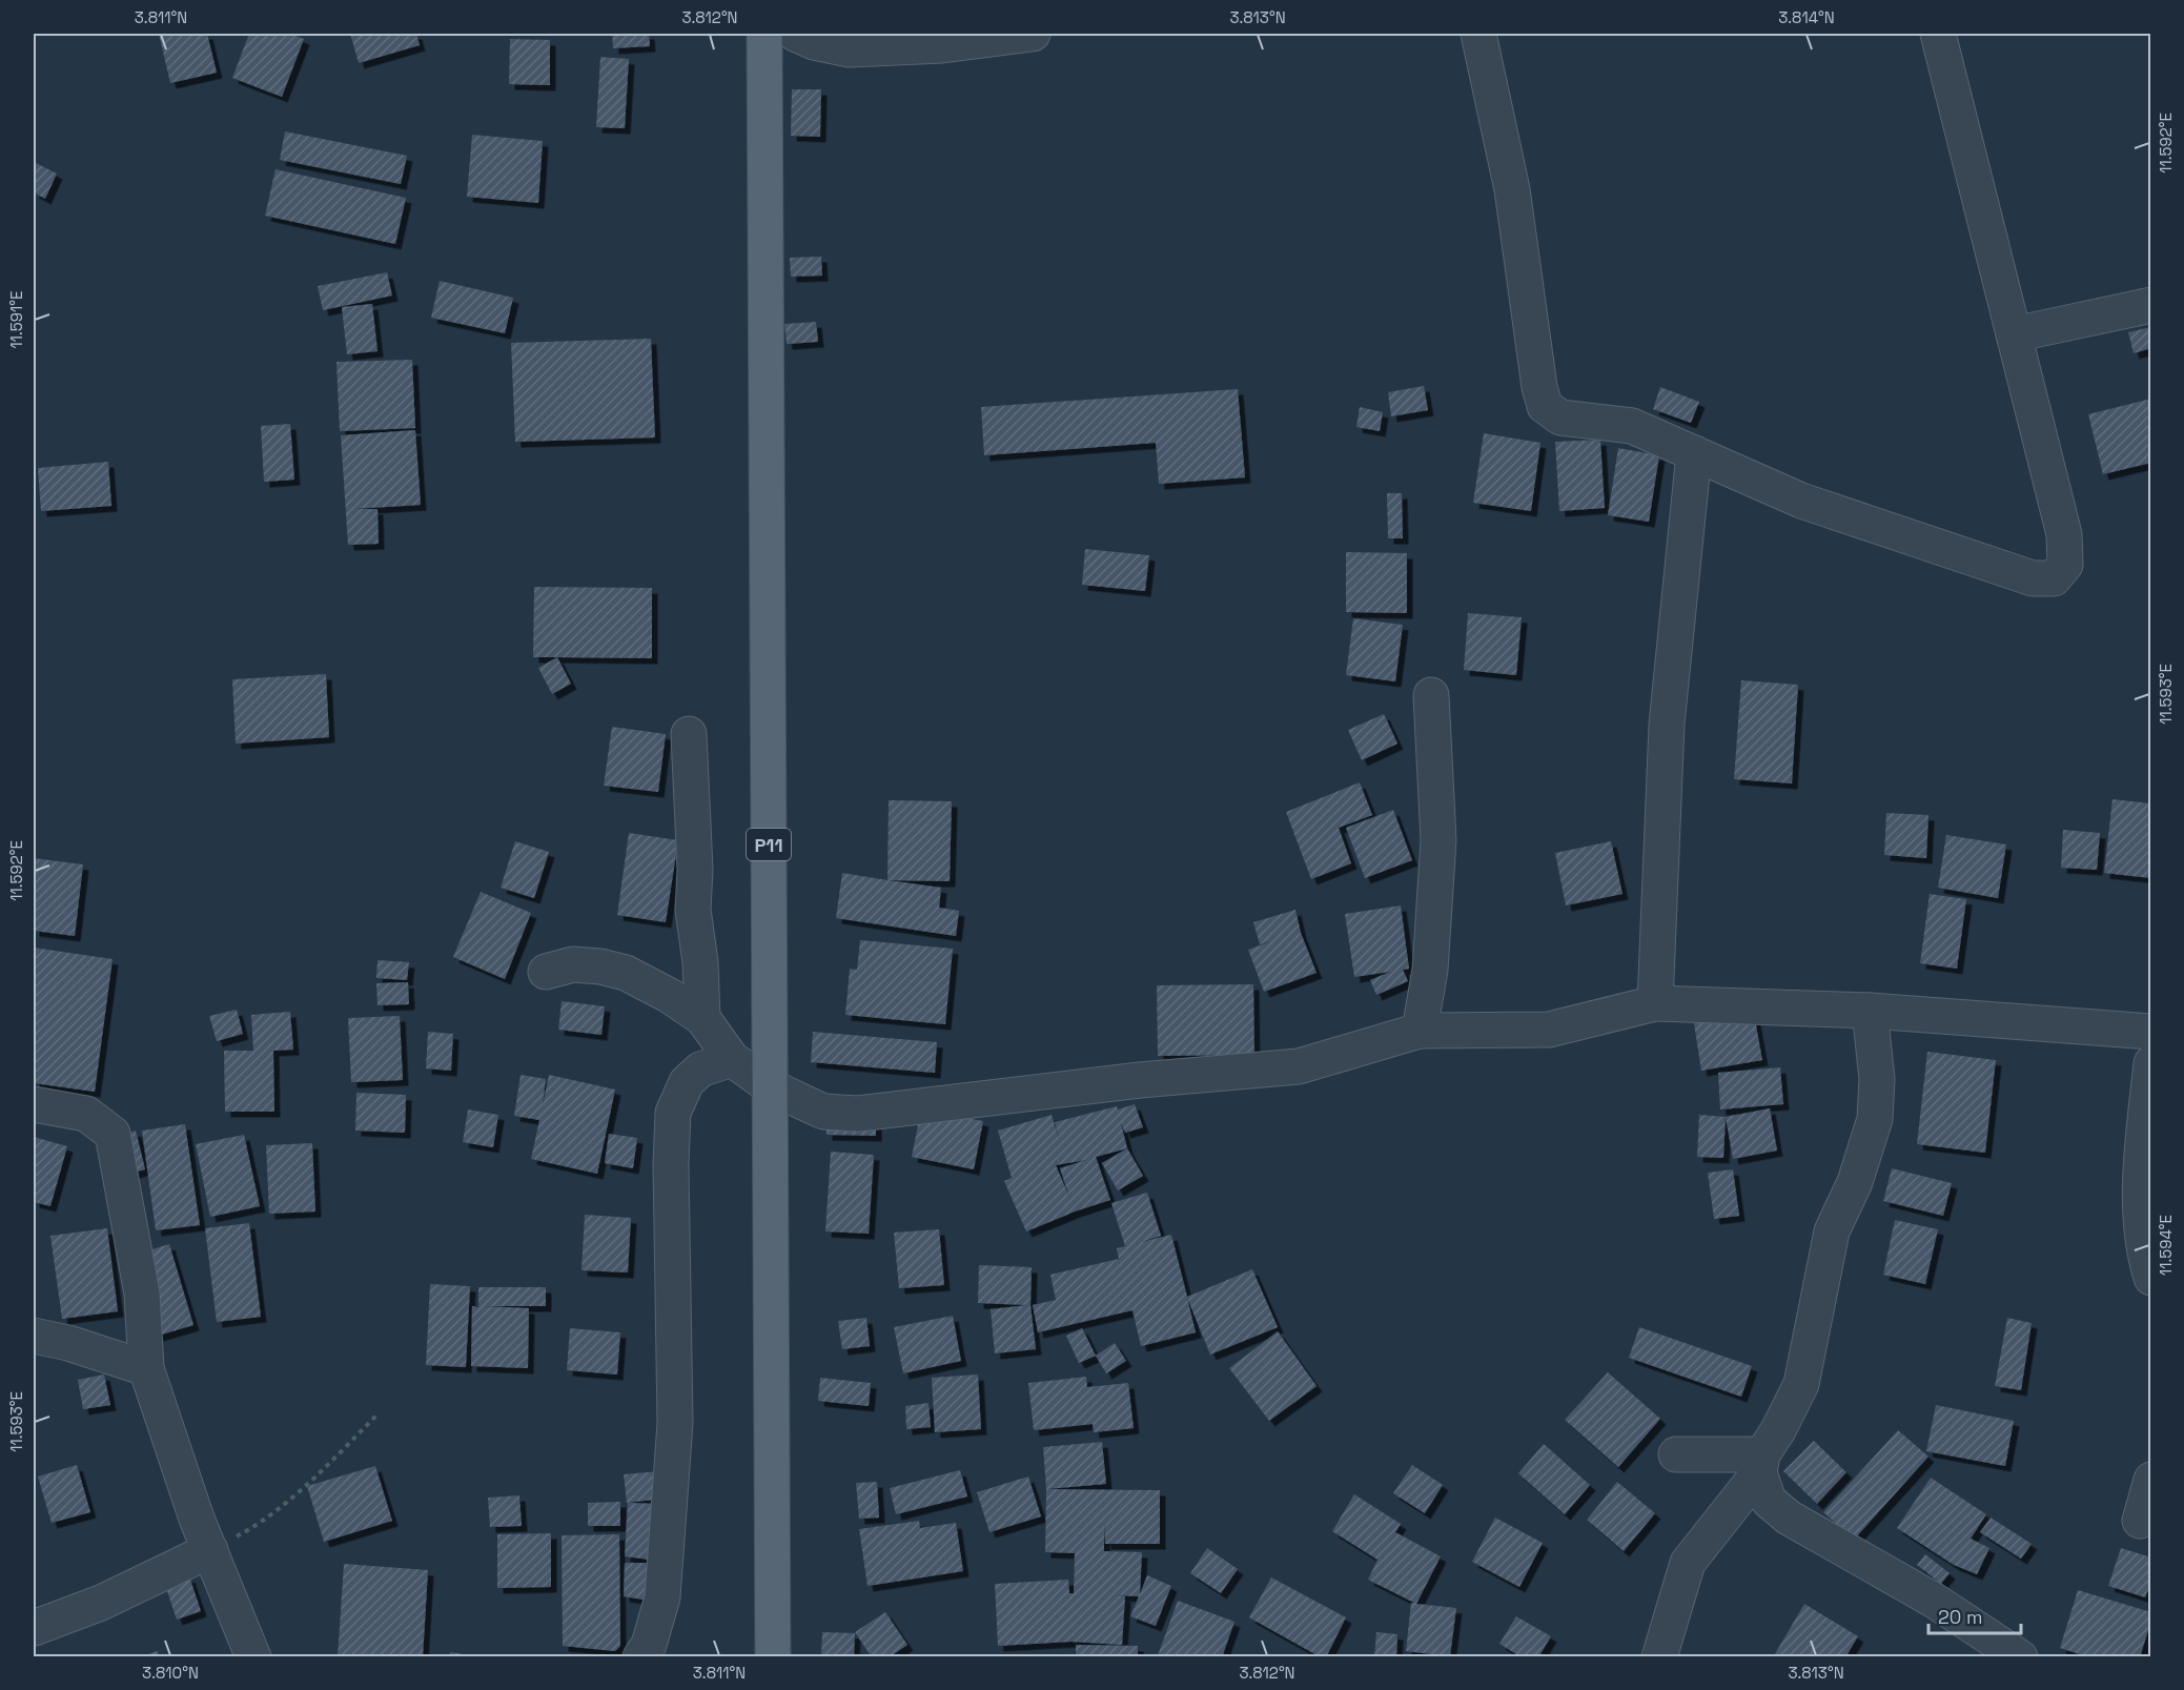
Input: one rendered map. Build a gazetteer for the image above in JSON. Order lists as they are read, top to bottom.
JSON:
{
  "streets": {
    "main road": ["P11"]
  },
  "scale_bar": "20 m",
  "coordinates": [
    "3.811°N",
    "3.812°N",
    "3.813°N",
    "3.814°N",
    "11.592°E",
    "11.591°E",
    "11.593°E",
    "11.594°E",
    "3.810°N"
  ]
}
